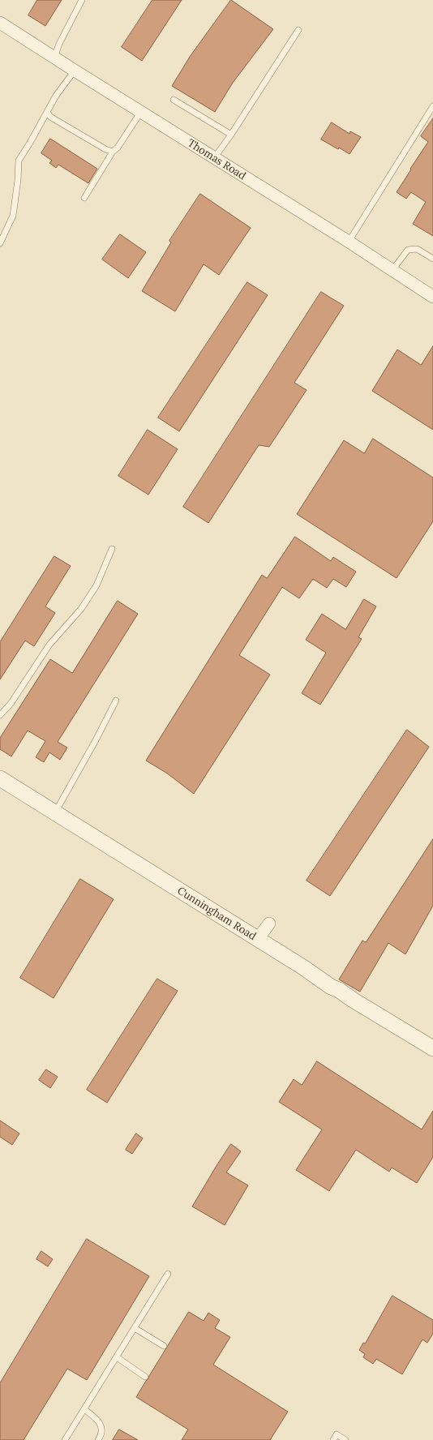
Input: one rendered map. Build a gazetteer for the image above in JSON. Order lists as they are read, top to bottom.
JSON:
{
  "streets": {
    "street": ["Thomas Road", "Cunningham Road"]
  }
}
